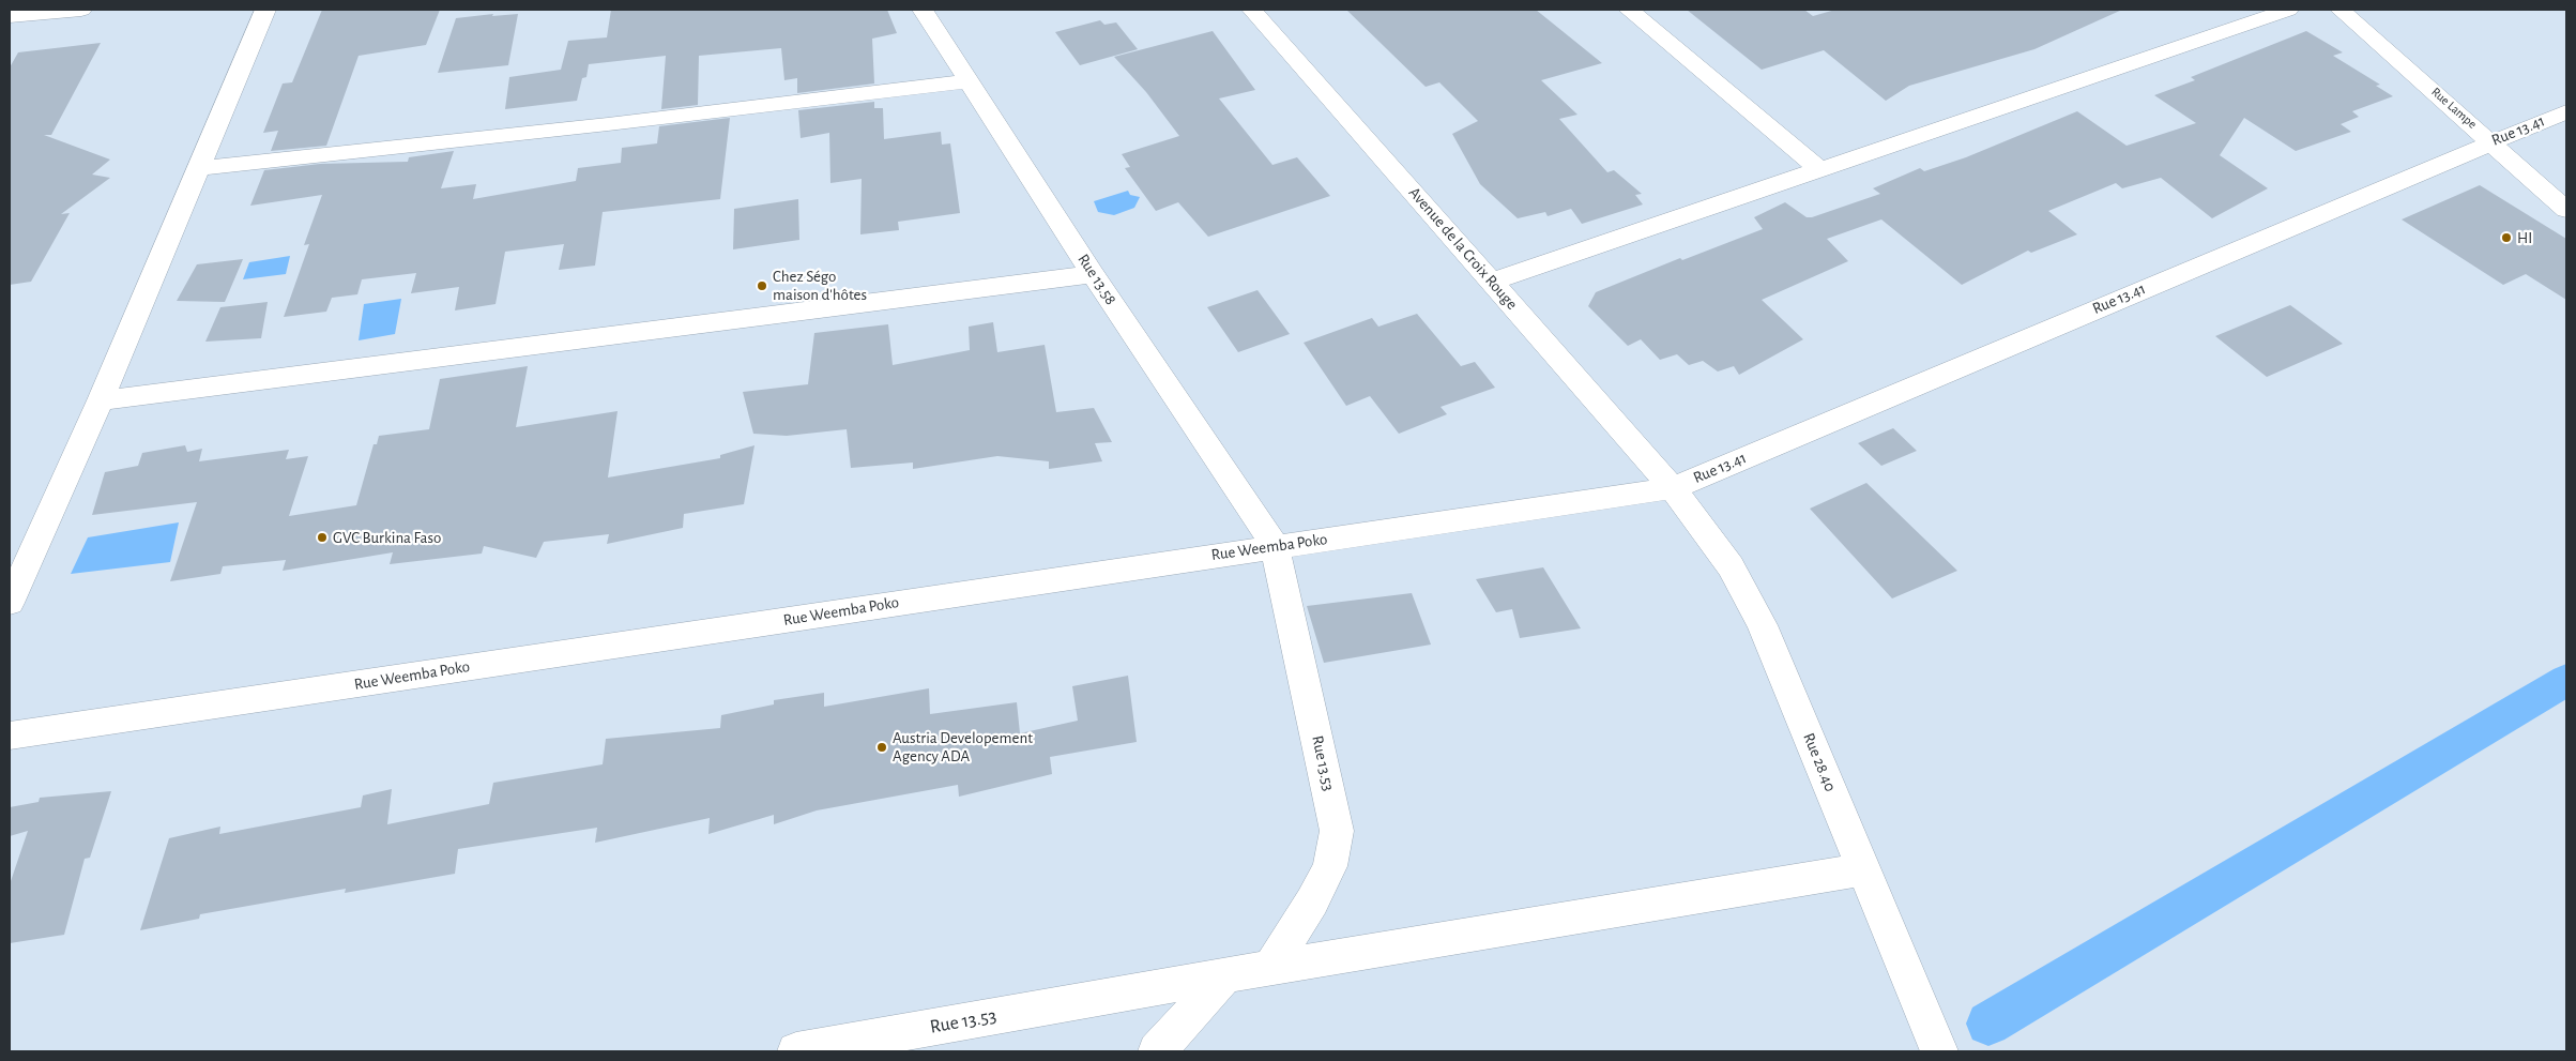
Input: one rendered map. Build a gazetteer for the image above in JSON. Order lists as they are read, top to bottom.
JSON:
{
  "streets": {
    "street": [
      "Rue Lampe",
      "Rue 13.41",
      "Avenue de la Croix Rouge",
      "Rue 13.58",
      "Rue Weemba Poko",
      "Rue 28.40",
      "Rue 13.53"
    ]
  },
  "crossings": [
    ["Rue Lampe", "Rue 13.41"],
    ["Rue 13.41", "Avenue de la Croix Rouge"],
    ["Rue 13.41", "Rue Weemba Poko"],
    ["Rue 13.41", "Rue 28.40"],
    ["Avenue de la Croix Rouge", "Rue Weemba Poko"],
    ["Avenue de la Croix Rouge", "Rue 28.40"],
    ["Rue 13.58", "Rue Weemba Poko"],
    ["Rue 13.58", "Rue 13.53"],
    ["Rue Weemba Poko", "Rue 28.40"],
    ["Rue Weemba Poko", "Rue 13.53"],
    ["Rue 28.40", "Rue 13.53"]
  ],
  "places": [
    "HI",
    "Chez Ségo maison d'hôtes",
    "GVC Burkina Faso",
    "Austria Developement Agency ADA"
  ]
}
